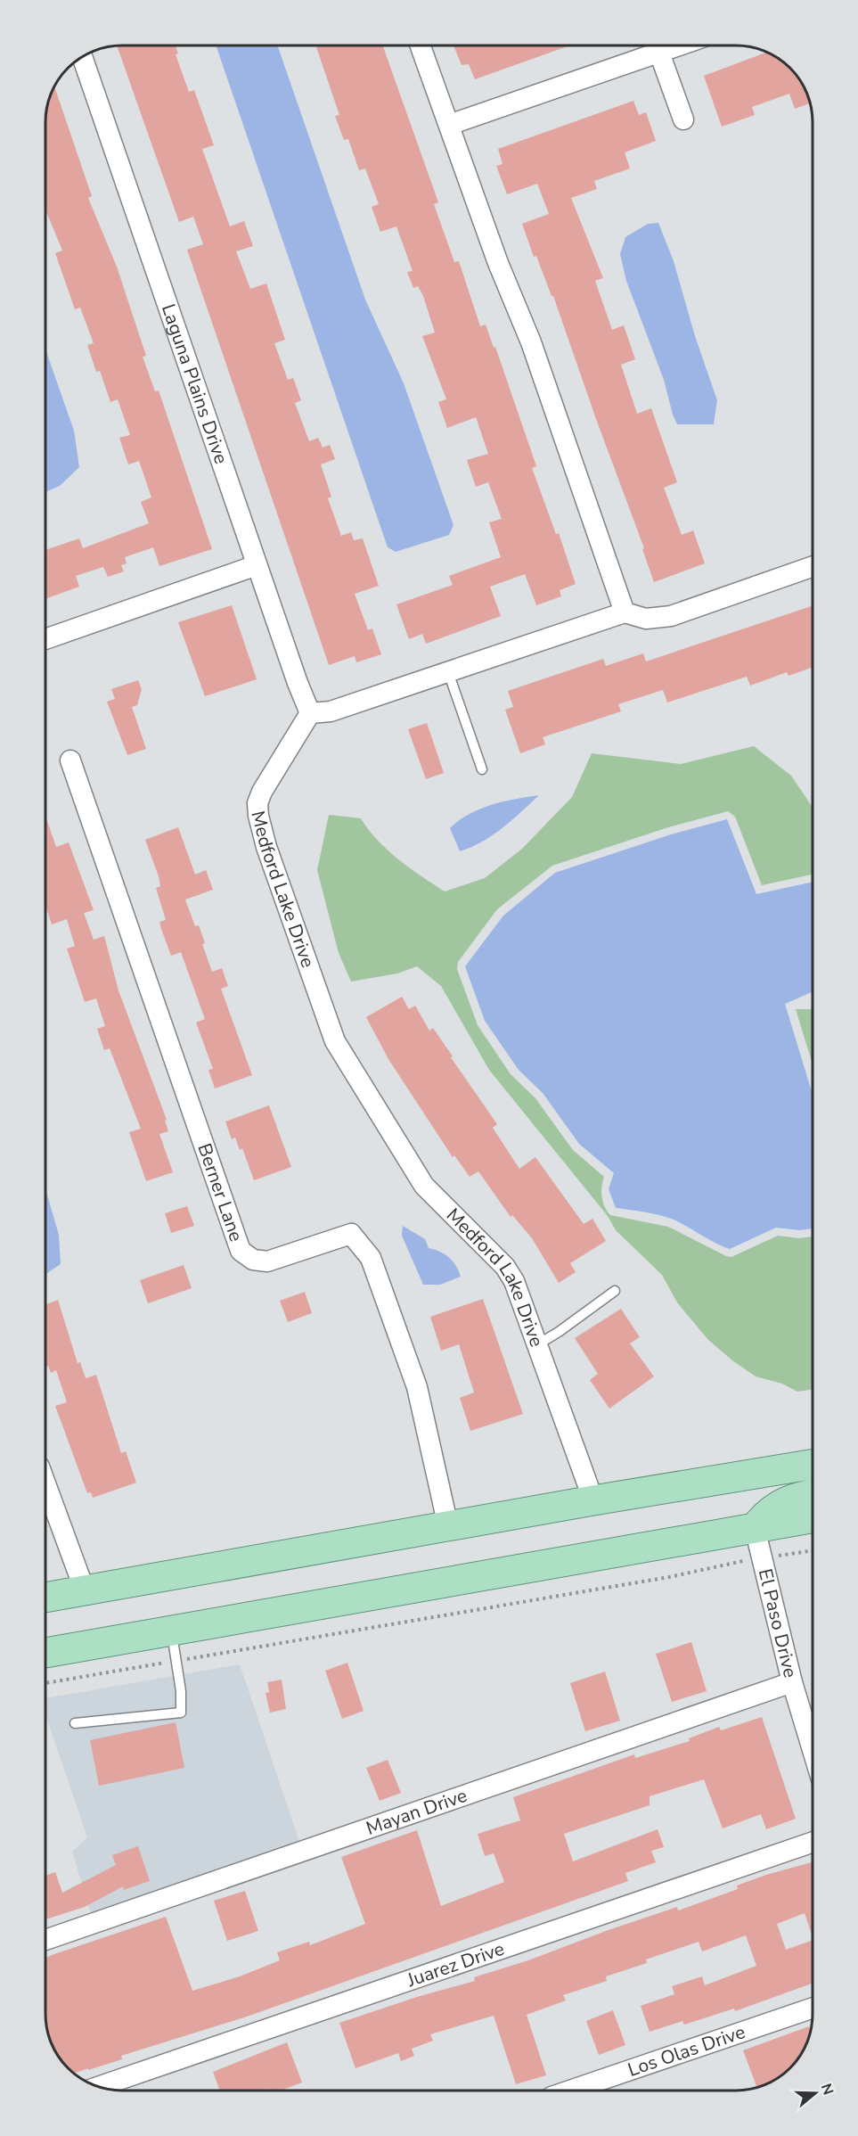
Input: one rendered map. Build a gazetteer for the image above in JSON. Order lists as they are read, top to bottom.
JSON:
{
  "streets": {
    "street": [
      "Laguna Plains Drive",
      "Medford Lake Drive",
      "Berner Lane",
      "El Paso Drive",
      "Mayan Drive",
      "Juarez Drive",
      "Los Olas Drive"
    ]
  },
  "crossings": [
    ["Laguna Plains Drive", "Medford Lake Drive"],
    ["El Paso Drive", "Mayan Drive"]
  ],
  "north": "right"
}
